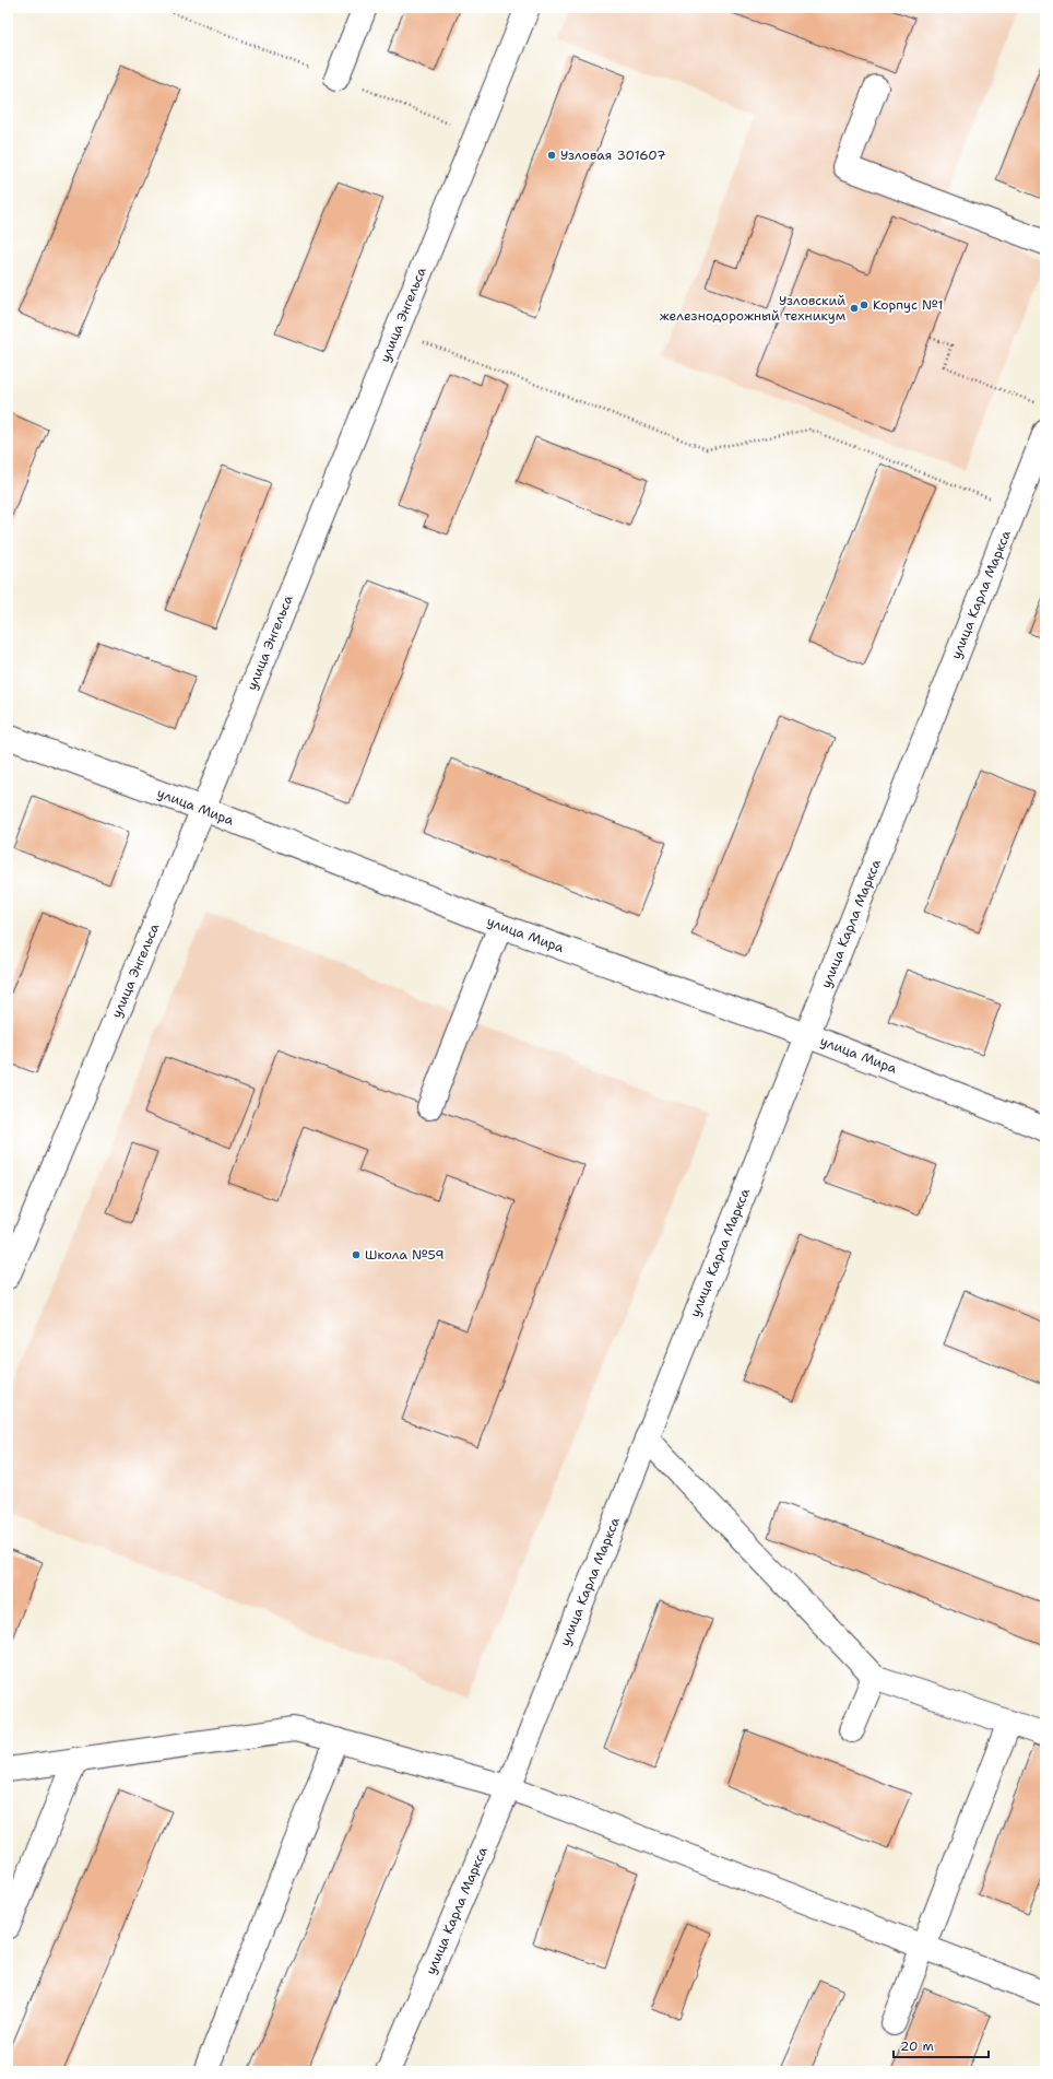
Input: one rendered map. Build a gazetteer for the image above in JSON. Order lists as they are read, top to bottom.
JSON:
{
  "streets": {
    "street": ["улица Энгельса", "улица Карла Маркса", "улица Мира"]
  },
  "crossings": [
    ["улица Энгельса", "улица Мира"],
    ["улица Карла Маркса", "улица Мира"]
  ],
  "places": [
    "Узловая 301607",
    "Корпус №1",
    "Узловский железнодорожный техникум",
    "Школа №59"
  ],
  "scale_bar": "20 m"
}
